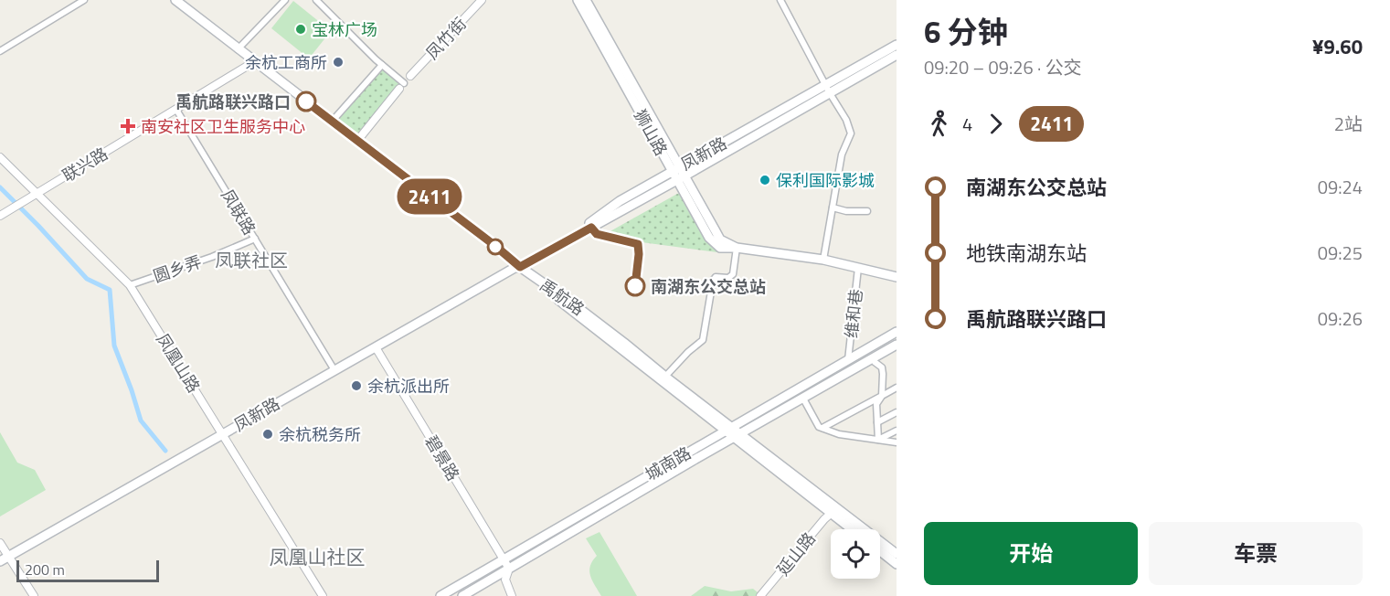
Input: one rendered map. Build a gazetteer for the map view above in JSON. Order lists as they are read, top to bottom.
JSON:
{
  "streets": {
    "main road": [
      "狮山路",
      "凤新路",
      "禹航路",
      "城南路"
    ],
    "street": [
      "凤竹街",
      "联兴路",
      "凤联路",
      "圆乡弄",
      "维和巷",
      "凤凰山路",
      "碧景路",
      "延山路"
    ]
  },
  "crossings": [
    ["狮山路", "凤新路"],
    ["狮山路", "维和巷"],
    ["凤新路", "凤联路"],
    ["凤新路", "禹航路"],
    ["凤新路", "凤凰山路"],
    ["凤新路", "碧景路"],
    ["联兴路", "凤联路"],
    ["联兴路", "禹航路"],
    ["联兴路", "凤凰山路"],
    ["凤联路", "圆乡弄"],
    ["圆乡弄", "凤凰山路"],
    ["禹航路", "城南路"],
    ["禹航路", "延山路"],
    ["维和巷", "城南路"],
    ["碧景路", "城南路"]
  ],
  "districts": ["凤联社区", "凤凰山社区"],
  "places": {
    "other": [
      "宝林广场",
      "余杭工商所",
      "禹航路联兴路口",
      "保利国际影城",
      "南湖东公交总站",
      "余杭派出所",
      "余杭税务所"
    ],
    "health": ["南安社区卫生服务中心"]
  },
  "lines": ["bus line 2411"],
  "scale_bar": "200 m",
  "page": {
    "on_map": "2411",
    "heading": ["6 分钟", "09:20 – 09:26 · 公交", "¥9.60"],
    "legs": ["4", "2411", "2站"],
    "list": [
      {
        "name": "南湖东公交总站",
        "value": "09:24"
      },
      {
        "name": "地铁南湖东站",
        "value": "09:25"
      },
      {
        "name": "禹航路联兴路口",
        "value": "09:26"
      }
    ],
    "buttons": ["开始", "车票"],
    "scale": "200 m"
  }
}
